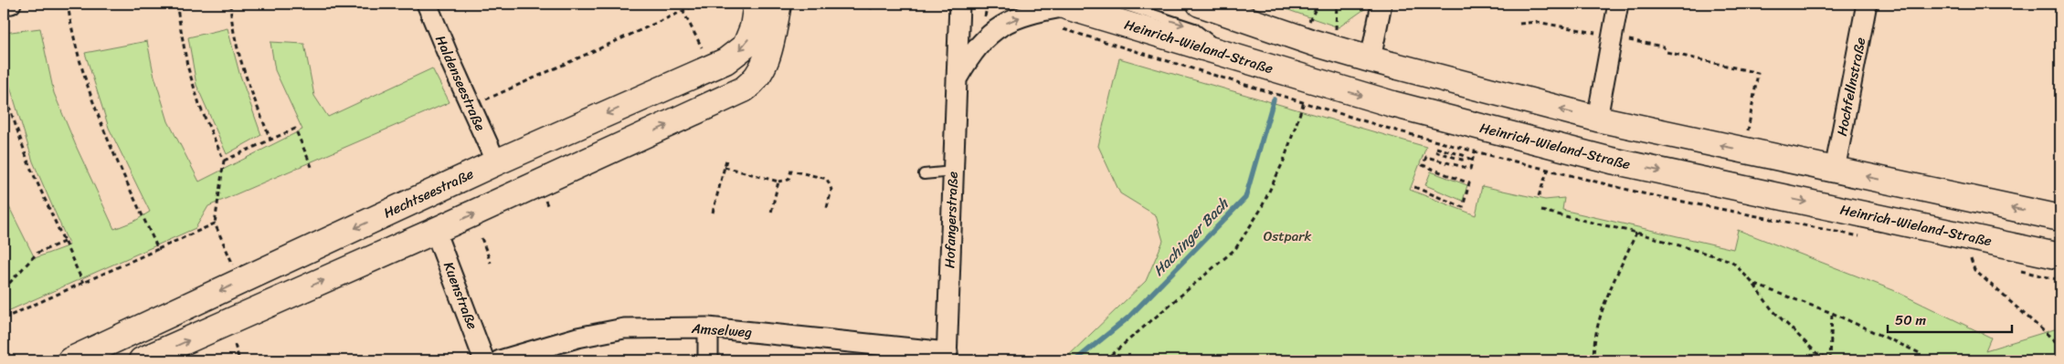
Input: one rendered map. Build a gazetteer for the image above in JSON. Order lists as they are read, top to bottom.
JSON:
{
  "streets": {
    "main road": ["Heinrich-Wieland-Straße", "Hechtseestraße"],
    "street": [
      "Haldenseestraße",
      "Hochfellnstraße",
      "Hofangerstraße",
      "Kuenstraße",
      "Amselweg"
    ]
  },
  "crossings": [
    ["Haldenseestraße", "Hechtseestraße"],
    ["Hofangerstraße", "Amselweg"]
  ],
  "water": ["Hachinger Bach"],
  "parks": ["Ostpark"],
  "scale_bar": "50 m"
}
